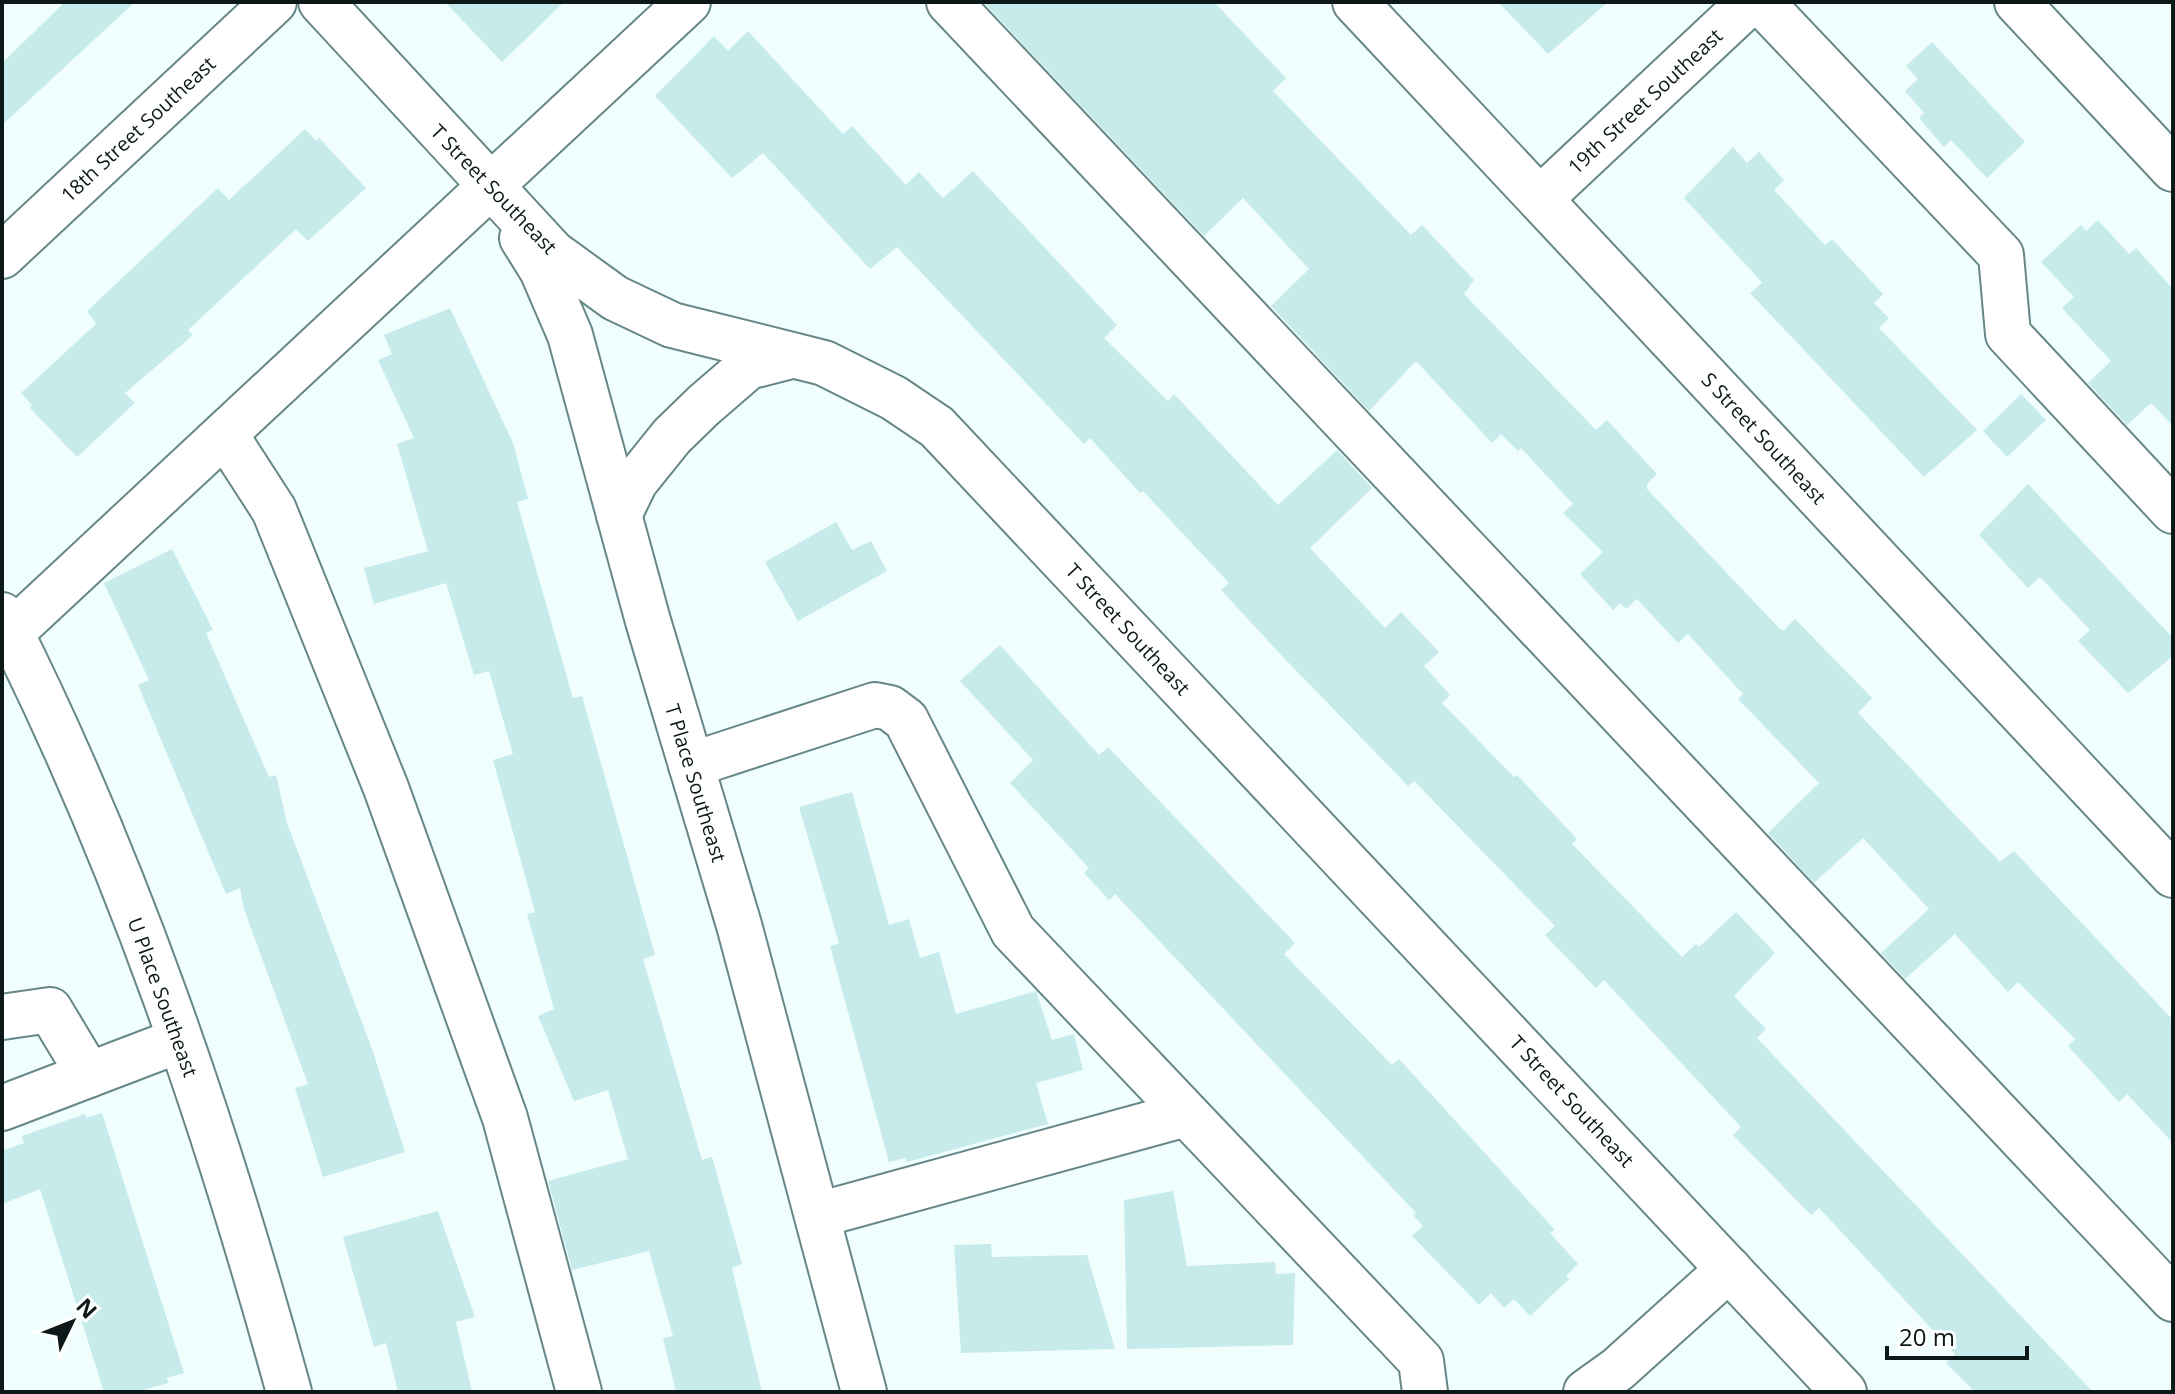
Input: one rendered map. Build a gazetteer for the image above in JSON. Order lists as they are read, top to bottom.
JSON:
{
  "streets": {
    "street": [
      "19th Street Southeast",
      "18th Street Southeast",
      "T Street Southeast",
      "S Street Southeast",
      "T Place Southeast",
      "U Place Southeast"
    ]
  },
  "crossings": [
    ["19th Street Southeast", "S Street Southeast"],
    ["T Street Southeast", "T Place Southeast"]
  ],
  "scale_bar": "20 m",
  "north": "top right"
}
